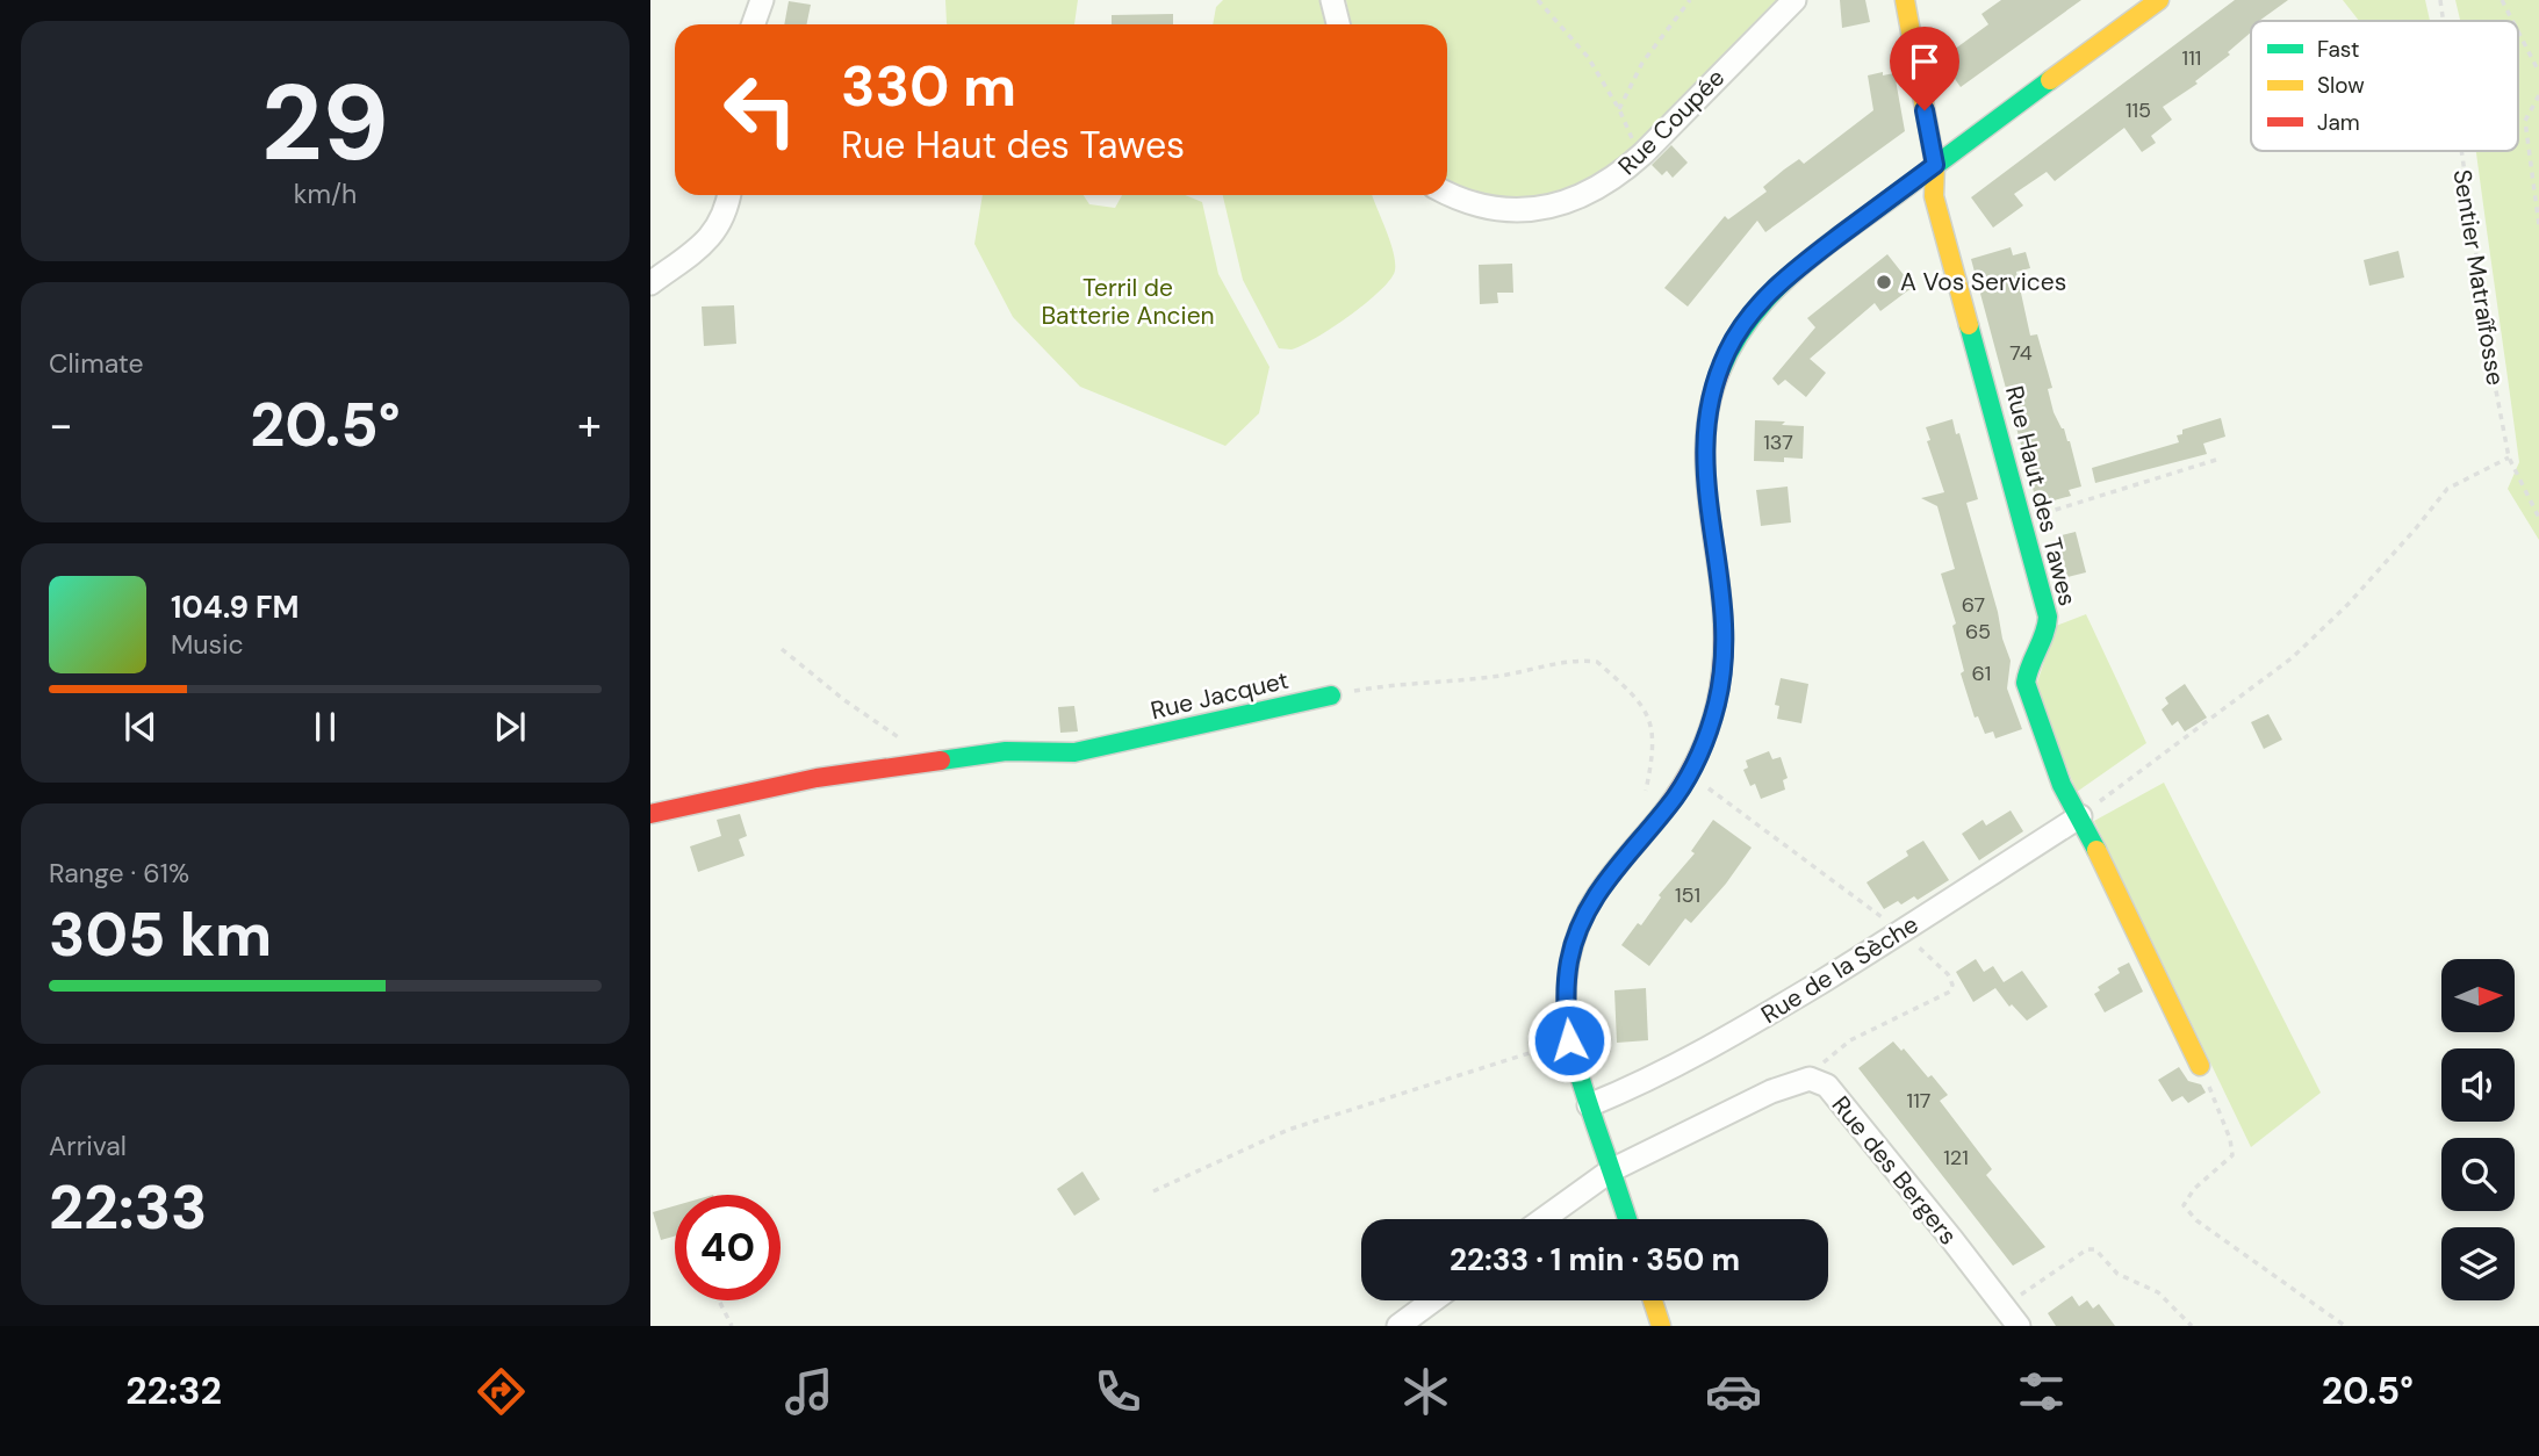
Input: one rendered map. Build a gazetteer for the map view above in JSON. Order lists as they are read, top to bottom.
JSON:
{
  "streets": {
    "street": [
      "Rue Coupée",
      "Rue Haut des Tawes",
      "Rue Jacquet",
      "Rue de la Sèche",
      "Rue des Bergers"
    ],
    "path": ["Sentier Matraîfosse"]
  },
  "crossings": [
    ["Rue Haut des Tawes", "Rue de la Sèche"]
  ],
  "parks": ["Terril de Batterie Ancien"],
  "places": ["A Vos Services"],
  "house_numbers": [
    "111",
    "115",
    "74",
    "137",
    "67",
    "65",
    "61",
    "151",
    "117",
    "121"
  ],
  "legend": ["Fast", "Slow", "Jam"],
  "north": "right",
  "page": {
    "tile": [
      ["29", "km/h"],
      "Climate",
      ["Range · 61%", "305 km"],
      ["Arrival", "22:33"]
    ],
    "turn": ["330 m", "Rue Haut des Tawes"],
    "heat": ["−", "20.5°", "+"],
    "song": ["104.9 FM", "Music"],
    "limit": "40",
    "trip": "22:33 · 1 min · 350 m",
    "tabs": ["22:32", "20.5°"]
  }
}
